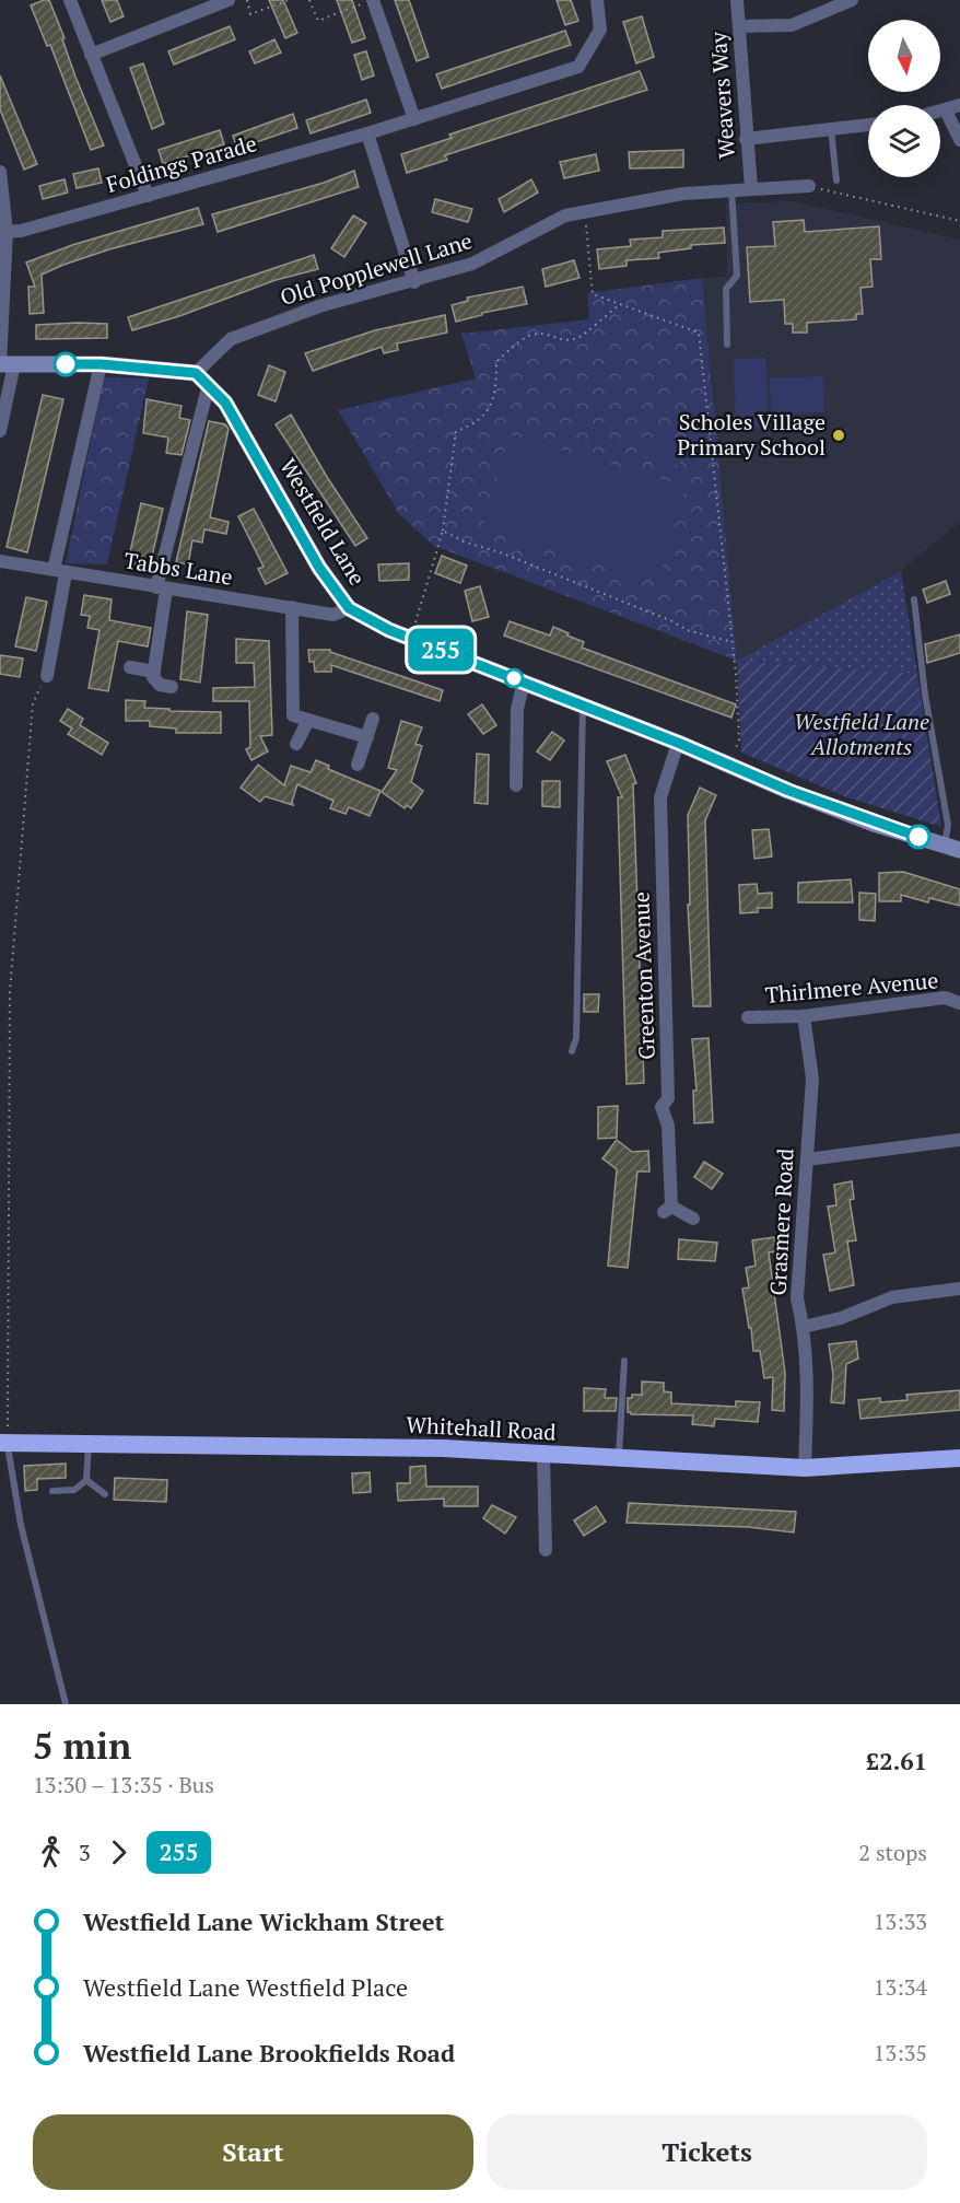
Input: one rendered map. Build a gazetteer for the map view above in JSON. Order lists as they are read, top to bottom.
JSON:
{
  "streets": {
    "highway": ["Whitehall Road"],
    "main road": ["Westfield Lane"],
    "street": [
      "Weavers Way",
      "Foldings Parade",
      "Old Popplewell Lane",
      "Tabbs Lane",
      "Greenton Avenue",
      "Thirlmere Avenue",
      "Grasmere Road"
    ]
  },
  "crossings": [
    ["Weavers Way", "Old Popplewell Lane"],
    ["Old Popplewell Lane", "Westfield Lane"],
    ["Westfield Lane", "Tabbs Lane"],
    ["Westfield Lane", "Greenton Avenue"],
    ["Thirlmere Avenue", "Grasmere Road"],
    ["Grasmere Road", "Whitehall Road"]
  ],
  "parks": ["Westfield Lane Allotments"],
  "places": ["Scholes Village Primary School"],
  "lines": ["bus line 255"],
  "north": "bottom",
  "page": {
    "on_map": "255",
    "heading": ["5 min", "13:30 – 13:35 · Bus", "£2.61"],
    "legs": ["3", "255", "2 stops"],
    "list": [
      {
        "name": "Westfield Lane Wickham Street",
        "value": "13:33"
      },
      {
        "name": "Westfield Lane Westfield Place",
        "value": "13:34"
      },
      {
        "name": "Westfield Lane Brookfields Road",
        "value": "13:35"
      }
    ],
    "buttons": ["Start", "Tickets"]
  }
}
